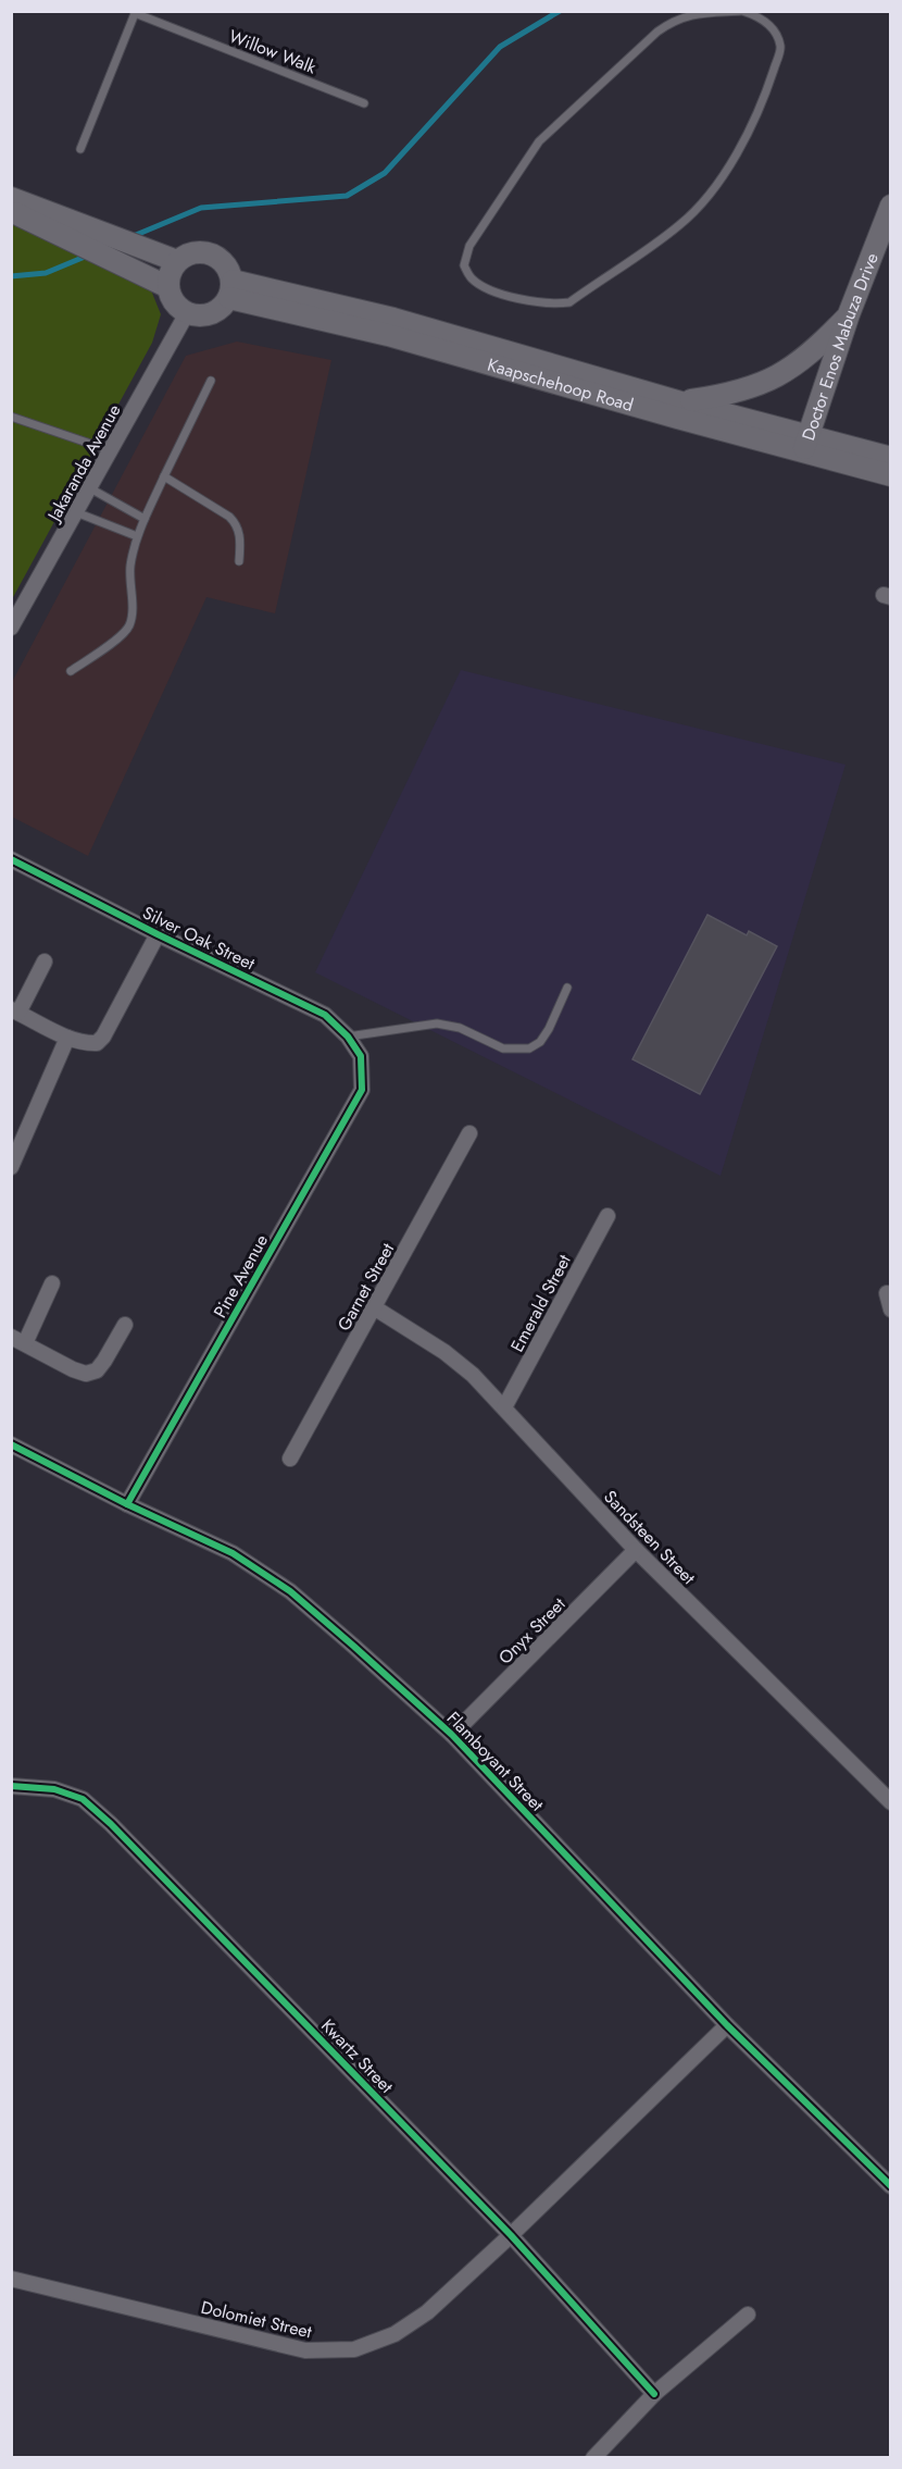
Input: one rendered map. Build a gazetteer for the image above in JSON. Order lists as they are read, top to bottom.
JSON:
{
  "streets": {
    "main road": ["Doctor Enos Mabuza Drive", "Kaapschehoop Road"],
    "street": [
      "Jakaranda Avenue",
      "Silver Oak Street",
      "Pine Avenue",
      "Garnet Street",
      "Emerald Street",
      "Sandsteen Street",
      "Onyx Street",
      "Flamboyant Street",
      "Kwartz Street",
      "Dolomiet Street"
    ],
    "lane": ["Willow Walk"]
  },
  "crossings": [
    ["Doctor Enos Mabuza Drive", "Kaapschehoop Road"],
    ["Kaapschehoop Road", "Jakaranda Avenue"],
    ["Silver Oak Street", "Pine Avenue"],
    ["Pine Avenue", "Flamboyant Street"],
    ["Garnet Street", "Sandsteen Street"],
    ["Emerald Street", "Sandsteen Street"],
    ["Sandsteen Street", "Onyx Street"],
    ["Onyx Street", "Flamboyant Street"],
    ["Flamboyant Street", "Dolomiet Street"],
    ["Kwartz Street", "Dolomiet Street"]
  ]
}
